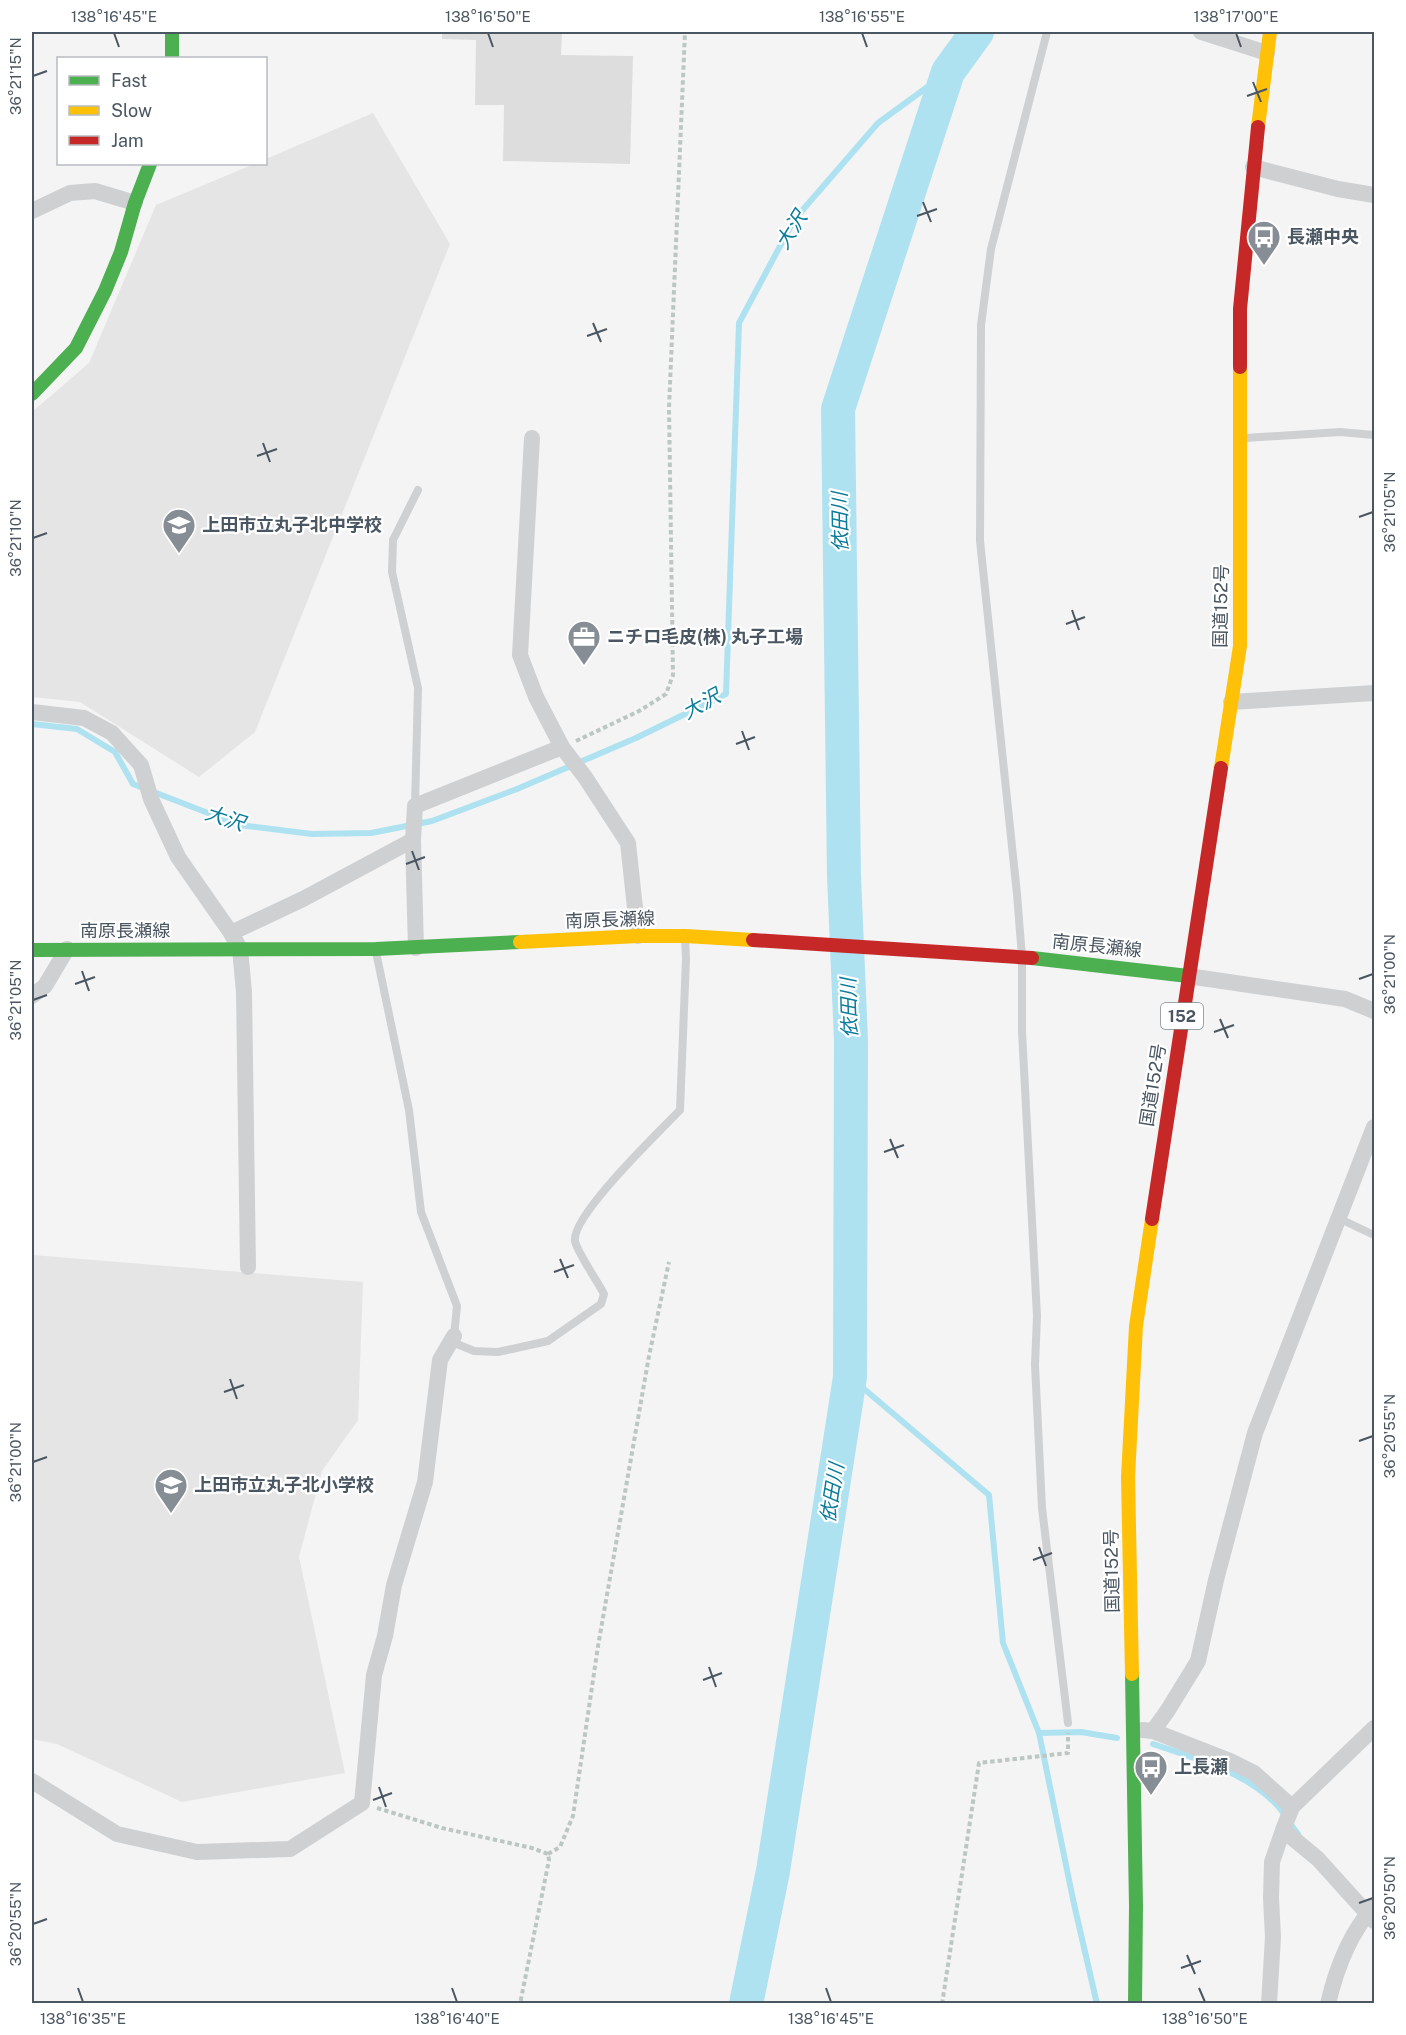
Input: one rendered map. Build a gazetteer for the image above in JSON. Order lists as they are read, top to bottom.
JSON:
{
  "streets": {
    "main road": ["国道152号", "南原長瀬線", "152"]
  },
  "crossings": [
    ["国道152号", "南原長瀬線"]
  ],
  "water": ["大沢", "依田川"],
  "places": {
    "bus stop": ["長瀬中央", "上長瀬"],
    "school or university": ["上田市立丸子北中学校", "上田市立丸子北小学校"],
    "office": ["ニチロ毛皮(株) 丸子工場"]
  },
  "legend": ["Fast", "Slow", "Jam"],
  "coordinates": [
    "138°16'45\"E",
    "138°16'50\"E",
    "138°16'55\"E",
    "138°17'00\"E",
    "36°21'15\"N",
    "36°21'05\"N",
    "36°21'10\"N",
    "36°21'00\"N",
    "36°20'55\"N",
    "36°20'50\"N",
    "138°16'35\"E",
    "138°16'40\"E"
  ]
}
